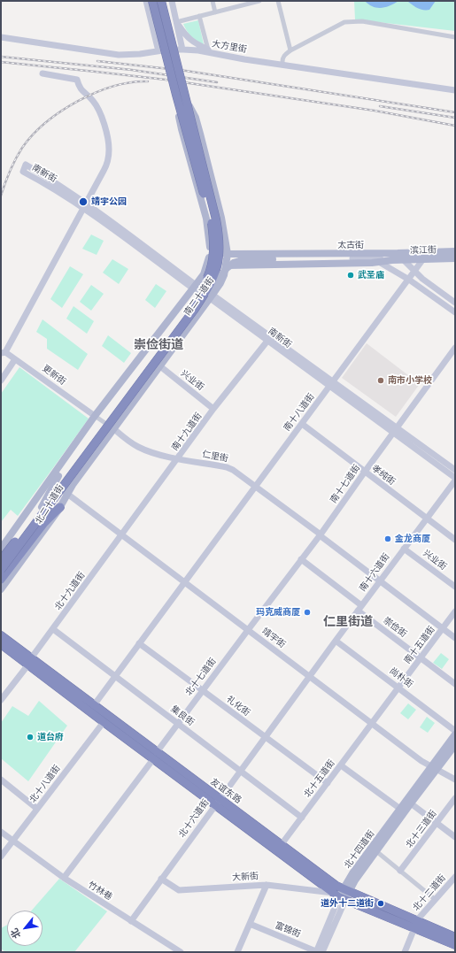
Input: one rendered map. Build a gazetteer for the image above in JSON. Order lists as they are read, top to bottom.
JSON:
{
  "streets": {
    "highway": ["友谊东路"],
    "main road": [
      "太古街",
      "滨江街",
      "南二十道街",
      "北二十道街",
      "北十四道街"
    ],
    "street": [
      "大方里街",
      "南新街",
      "更新街",
      "兴业街",
      "南十八道街",
      "南十九道街",
      "仁里街",
      "孝纯街",
      "南十七道街",
      "南十六道街",
      "北十九道街",
      "崇俭街",
      "靖宇街",
      "南十五道街",
      "北十七道街",
      "尚朴街",
      "礼化街",
      "集良街",
      "北十五道街",
      "北十八道街",
      "北十六道街",
      "北十三道街",
      "大新街",
      "竹林巷",
      "北十二道街",
      "富锦街"
    ]
  },
  "crossings": [
    ["南新街", "南二十道街"],
    ["南新街", "南十八道街"],
    ["南新街", "南十九道街"],
    ["南新街", "南十七道街"],
    ["南新街", "南十六道街"],
    ["太古街", "滨江街"],
    ["太古街", "南二十道街"],
    ["滨江街", "南十八道街"],
    ["南二十道街", "更新街"],
    ["南二十道街", "兴业街"],
    ["南二十道街", "仁里街"],
    ["南二十道街", "北二十道街"],
    ["更新街", "北二十道街"],
    ["兴业街", "南十九道街"],
    ["兴业街", "南十六道街"],
    ["南十八道街", "仁里街"],
    ["南十八道街", "孝纯街"],
    ["南十八道街", "靖宇街"],
    ["南十九道街", "仁里街"],
    ["南十九道街", "北十九道街"],
    ["南十九道街", "靖宇街"],
    ["仁里街", "南十七道街"],
    ["仁里街", "北二十道街"],
    ["仁里街", "南十六道街"],
    ["仁里街", "南十五道街"],
    ["孝纯街", "南十七道街"],
    ["孝纯街", "南十六道街"],
    ["南十七道街", "崇俭街"],
    ["南十七道街", "靖宇街"],
    ["南十七道街", "北十七道街"],
    ["北二十道街", "靖宇街"],
    ["南十六道街", "崇俭街"],
    ["南十六道街", "靖宇街"],
    ["南十六道街", "尚朴街"],
    ["南十六道街", "北十六道街"],
    ["北十九道街", "靖宇街"],
    ["北十九道街", "集良街"],
    ["北十九道街", "友谊东路"],
    ["崇俭街", "南十五道街"],
    ["靖宇街", "南十五道街"],
    ["靖宇街", "北十七道街"],
    ["靖宇街", "北十五道街"],
    ["靖宇街", "北十六道街"],
    ["靖宇街", "北十四道街"],
    ["南十五道街", "尚朴街"],
    ["南十五道街", "北十五道街"],
    ["北十七道街", "礼化街"],
    ["北十七道街", "集良街"],
    ["北十七道街", "友谊东路"],
    ["北十七道街", "竹林巷"],
    ["礼化街", "北十五道街"],
    ["礼化街", "北十六道街"],
    ["集良街", "北十五道街"],
    ["集良街", "北十六道街"],
    ["北十五道街", "友谊东路"],
    ["北十八道街", "友谊东路"],
    ["北十八道街", "竹林巷"],
    ["友谊东路", "北十六道街"],
    ["友谊东路", "北十四道街"],
    ["友谊东路", "大新街"],
    ["友谊东路", "北十二道街"],
    ["北十六道街", "大新街"],
    ["北十六道街", "竹林巷"],
    ["北十四道街", "大新街"],
    ["北十四道街", "富锦街"]
  ],
  "districts": ["崇俭街道", "仁里街道"],
  "places": [
    "靖宇公园",
    "武圣庙",
    "南市小学校",
    "金龙商厦",
    "玛克威商厦",
    "道台府",
    "道外十二道街"
  ],
  "north": "bottom left"
}
